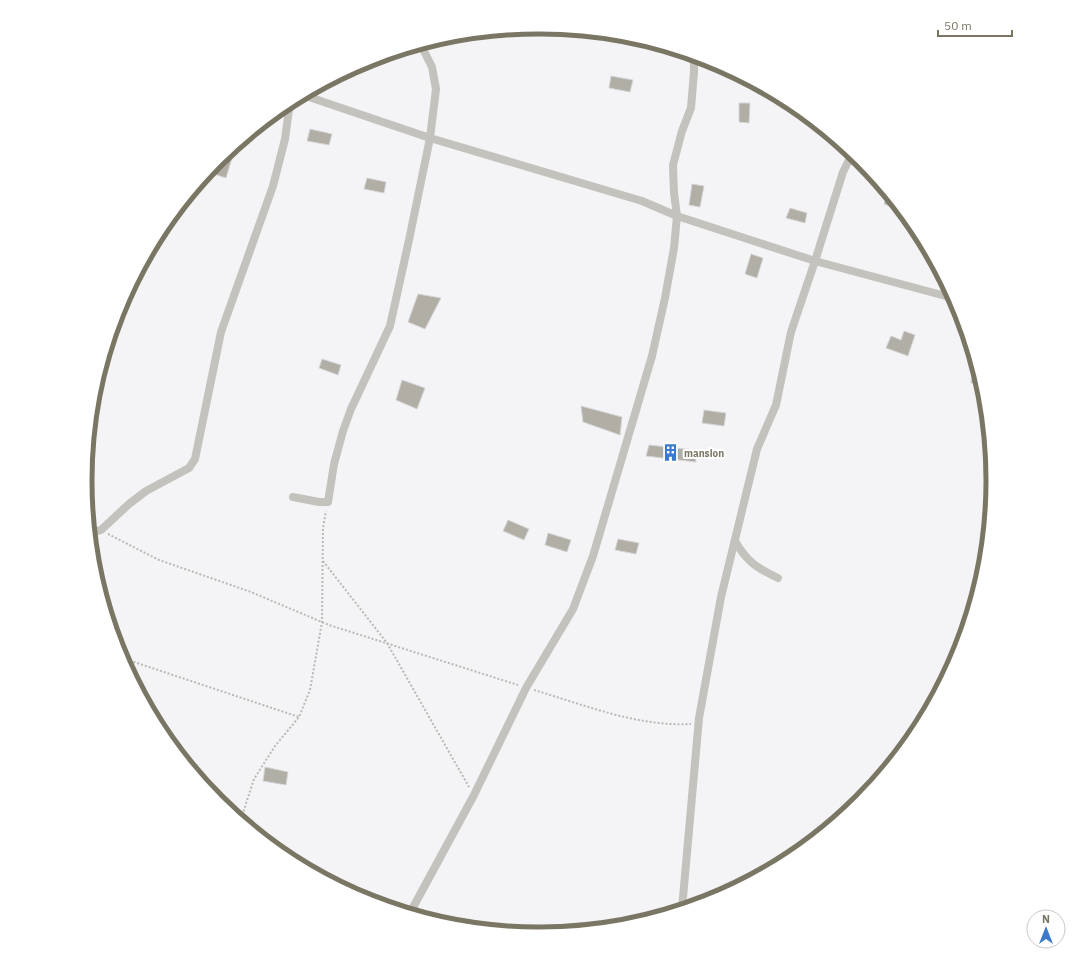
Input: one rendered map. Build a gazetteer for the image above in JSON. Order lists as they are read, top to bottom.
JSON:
{
  "places": {
    "building": ["mansion"]
  },
  "scale_bar": "50 m",
  "north": "top"
}
